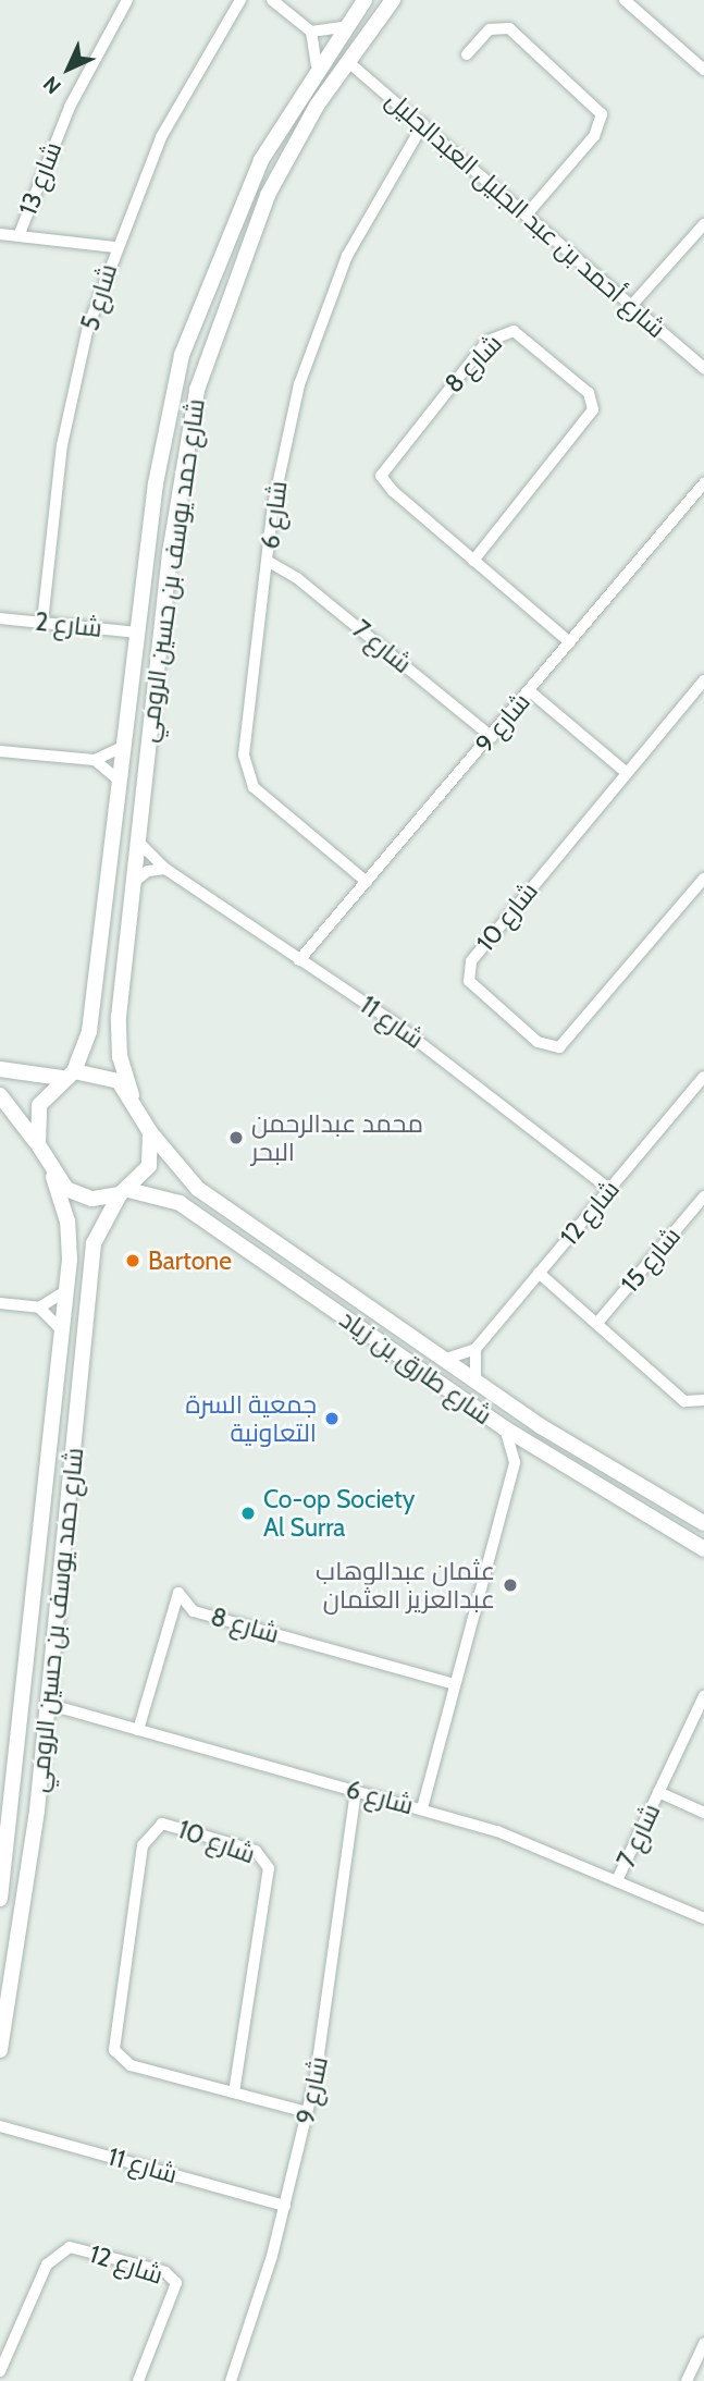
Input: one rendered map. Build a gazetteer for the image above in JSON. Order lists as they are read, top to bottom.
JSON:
{
  "streets": {
    "street": [
      "شارع 13",
      "شارع أحمد بن عبد الجليل العبدالجليل",
      "شارع 5",
      "شارع 8",
      "شارع 6",
      "شارع حمد يوسف بن حسين الرومي",
      "شارع 2",
      "شارع 7",
      "شارع 9",
      "شارع 10",
      "شارع 11",
      "شارع 12",
      "شارع 15",
      "شارع طارق بن زياد"
    ]
  },
  "crossings": [
    ["شارع أحمد بن عبد الجليل العبدالجليل", "شارع 6"],
    ["شارع أحمد بن عبد الجليل العبدالجليل", "شارع حمد يوسف بن حسين الرومي"],
    ["شارع 5", "شارع 2"],
    ["شارع 8", "شارع 6"],
    ["شارع 8", "شارع 9"],
    ["شارع 6", "شارع حمد يوسف بن حسين الرومي"],
    ["شارع 6", "شارع 7"],
    ["شارع 6", "شارع 9"],
    ["شارع حمد يوسف بن حسين الرومي", "شارع 2"],
    ["شارع حمد يوسف بن حسين الرومي", "شارع 11"],
    ["شارع حمد يوسف بن حسين الرومي", "شارع طارق بن زياد"],
    ["شارع 7", "شارع 9"],
    ["شارع 9", "شارع 10"],
    ["شارع 9", "شارع 11"],
    ["شارع 11", "شارع 12"]
  ],
  "places": [
    "محمد عبدالرحمن البحر",
    "Bartone",
    "جمعية السرة التعاونية",
    "Co-op Society Al Surra",
    "عثمان عبدالوهاب عبدالعزيز العثمان"
  ],
  "north": "bottom left"
}
